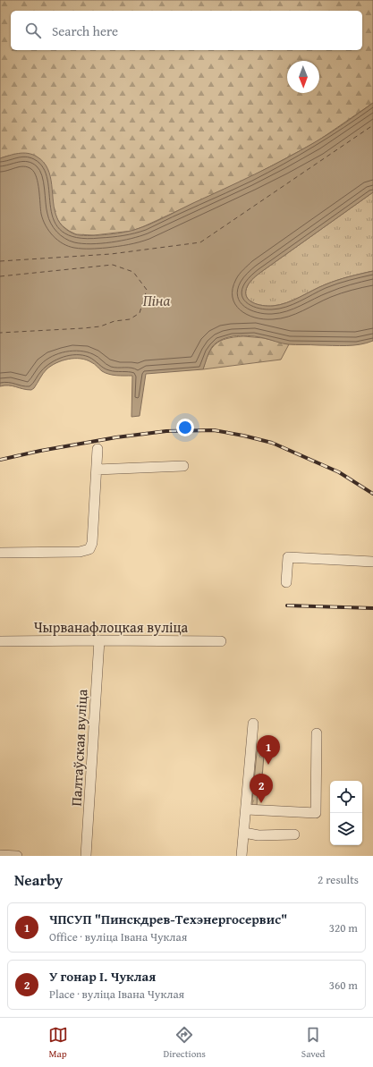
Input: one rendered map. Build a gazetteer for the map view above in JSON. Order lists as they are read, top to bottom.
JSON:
{
  "streets": {
    "street": ["Чырванафлоцкая вуліца", "Палтаўская вуліца"]
  },
  "crossings": [
    ["Чырванафлоцкая вуліца", "Палтаўская вуліца"]
  ],
  "water": ["Піна"],
  "north": "bottom",
  "page": {
    "search": "Search here",
    "pins": ["1", "2"],
    "heading": ["Nearby", "2 results"],
    "list": [
      {
        "mark": "1",
        "name": "ЧПСУП \"Пинскдрев-Техэнергосервис\"",
        "note": "Office · вуліца Івана Чуклая",
        "value": "320 m"
      },
      {
        "mark": "2",
        "name": "У гонар І. Чуклая",
        "note": "Place · вуліца Івана Чуклая",
        "value": "360 m"
      }
    ],
    "nav": ["Map", "Directions", "Saved"]
  }
}
